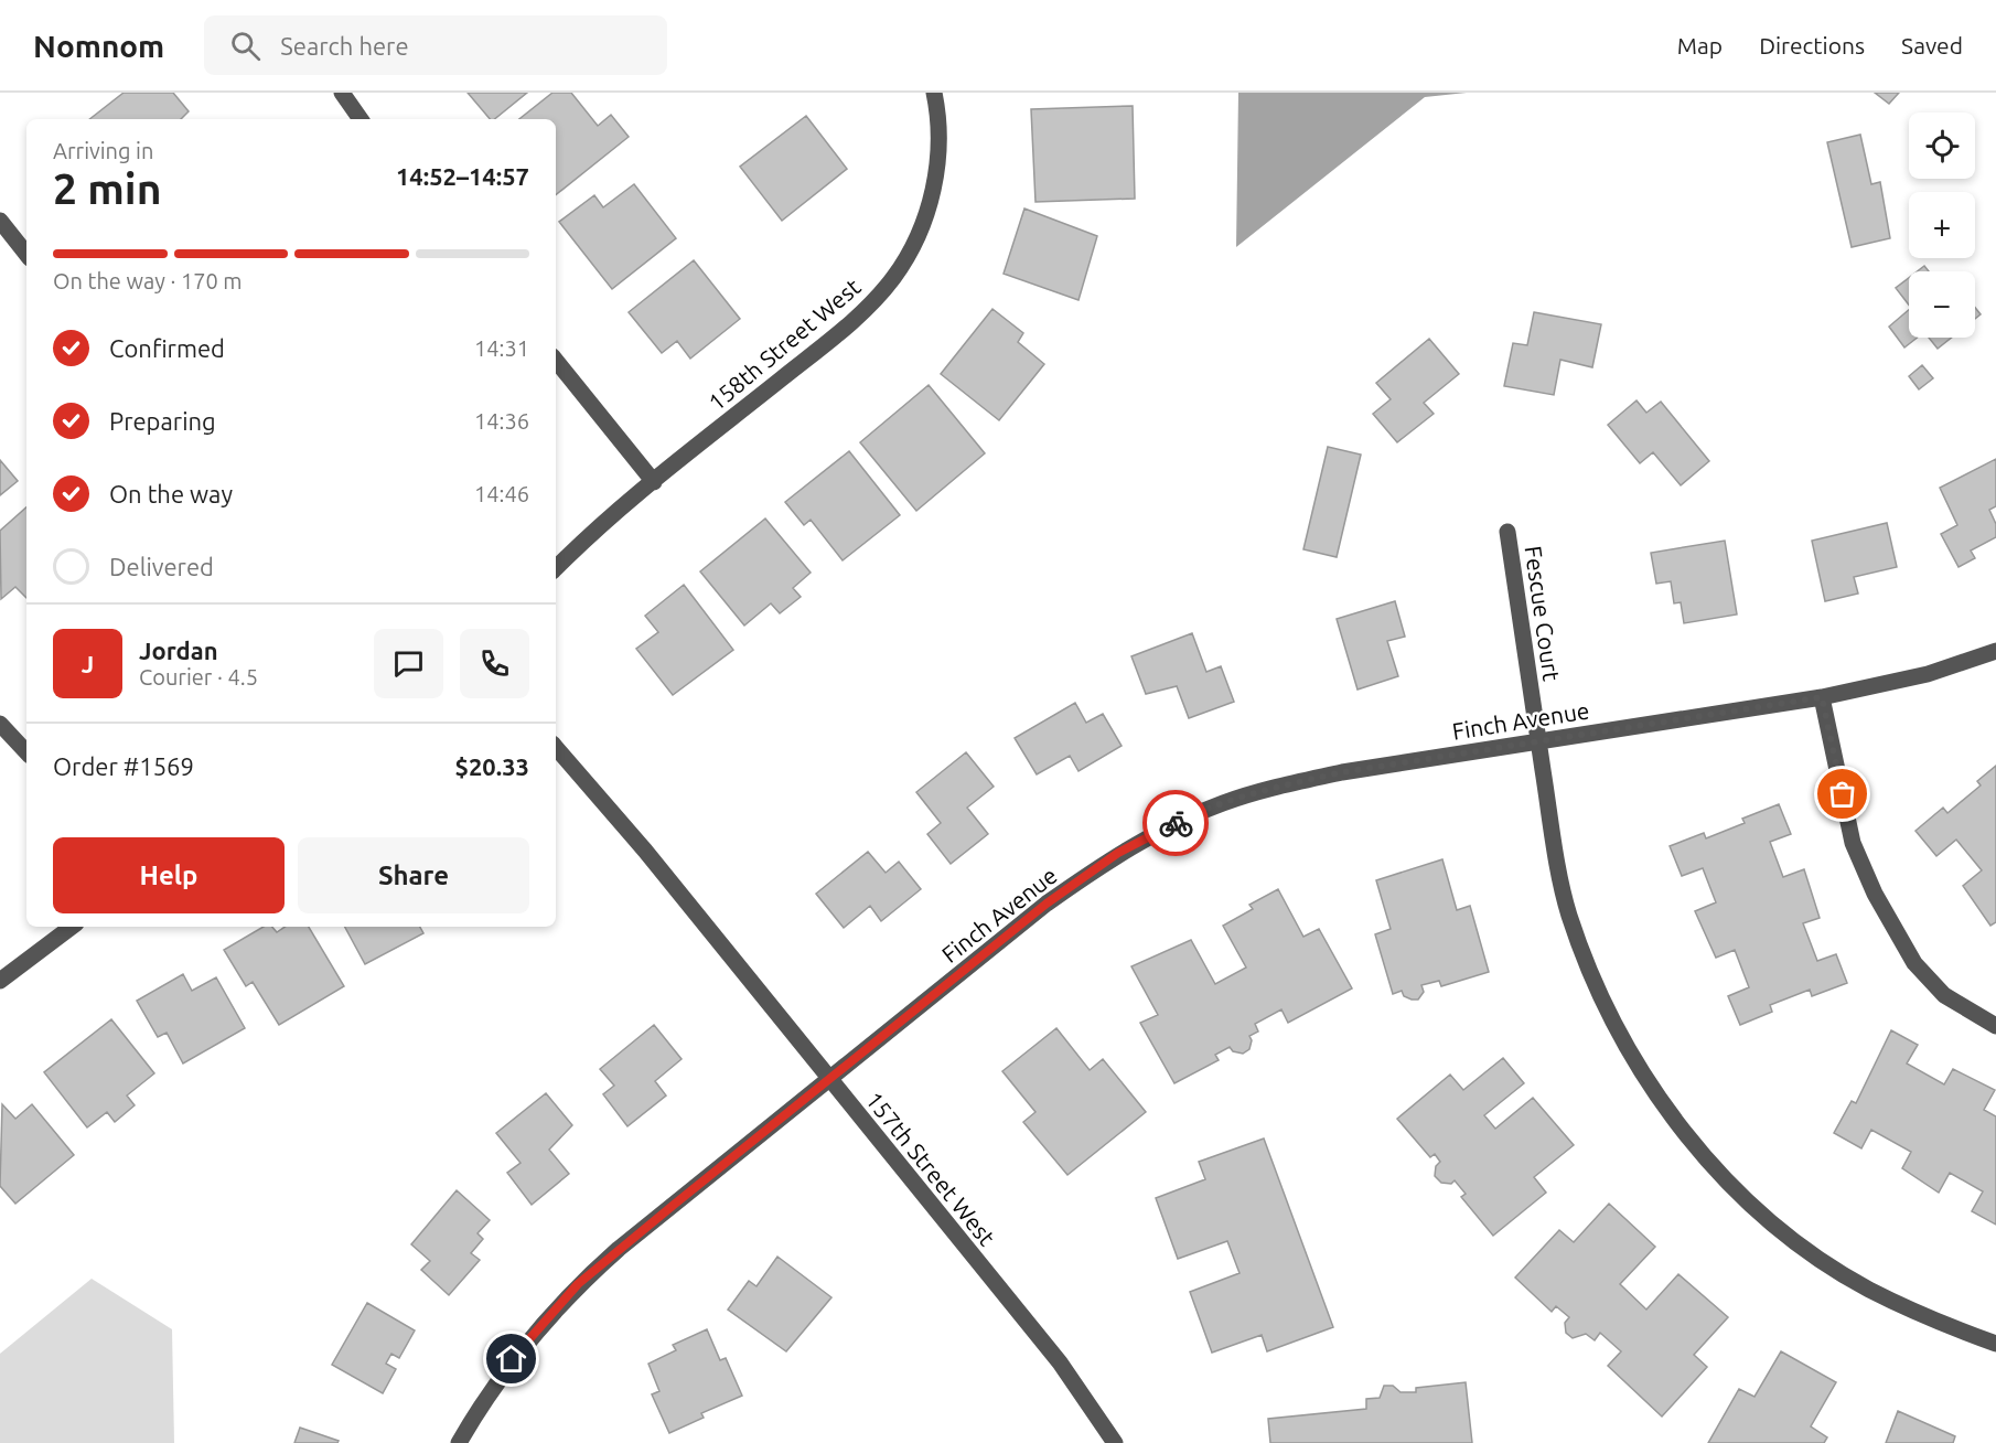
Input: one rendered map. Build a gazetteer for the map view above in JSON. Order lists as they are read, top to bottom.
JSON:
{
  "streets": {
    "street": [
      "158th Street West",
      "Fescue Court",
      "Finch Avenue",
      "157th Street West"
    ]
  },
  "crossings": [
    ["Fescue Court", "Finch Avenue"],
    ["Finch Avenue", "157th Street West"]
  ],
  "page": {
    "header": "Nomnom",
    "search": "Search here",
    "nav": ["Map", "Directions", "Saved"],
    "map_buttons": ["+", "−"],
    "heading": ["2 min", "Arriving in", "14:52–14:57"],
    "panel": [
      "Jordan",
      "Courier · 4.5",
      "Order #1569",
      "$20.33"
    ],
    "bar": "On the way · 170 m",
    "list": [
      ["Confirmed", "14:31"],
      ["Preparing", "14:36"],
      ["On the way", "14:46"],
      "Delivered"
    ],
    "round": "J",
    "buttons": ["Help", "Share"]
  }
}
